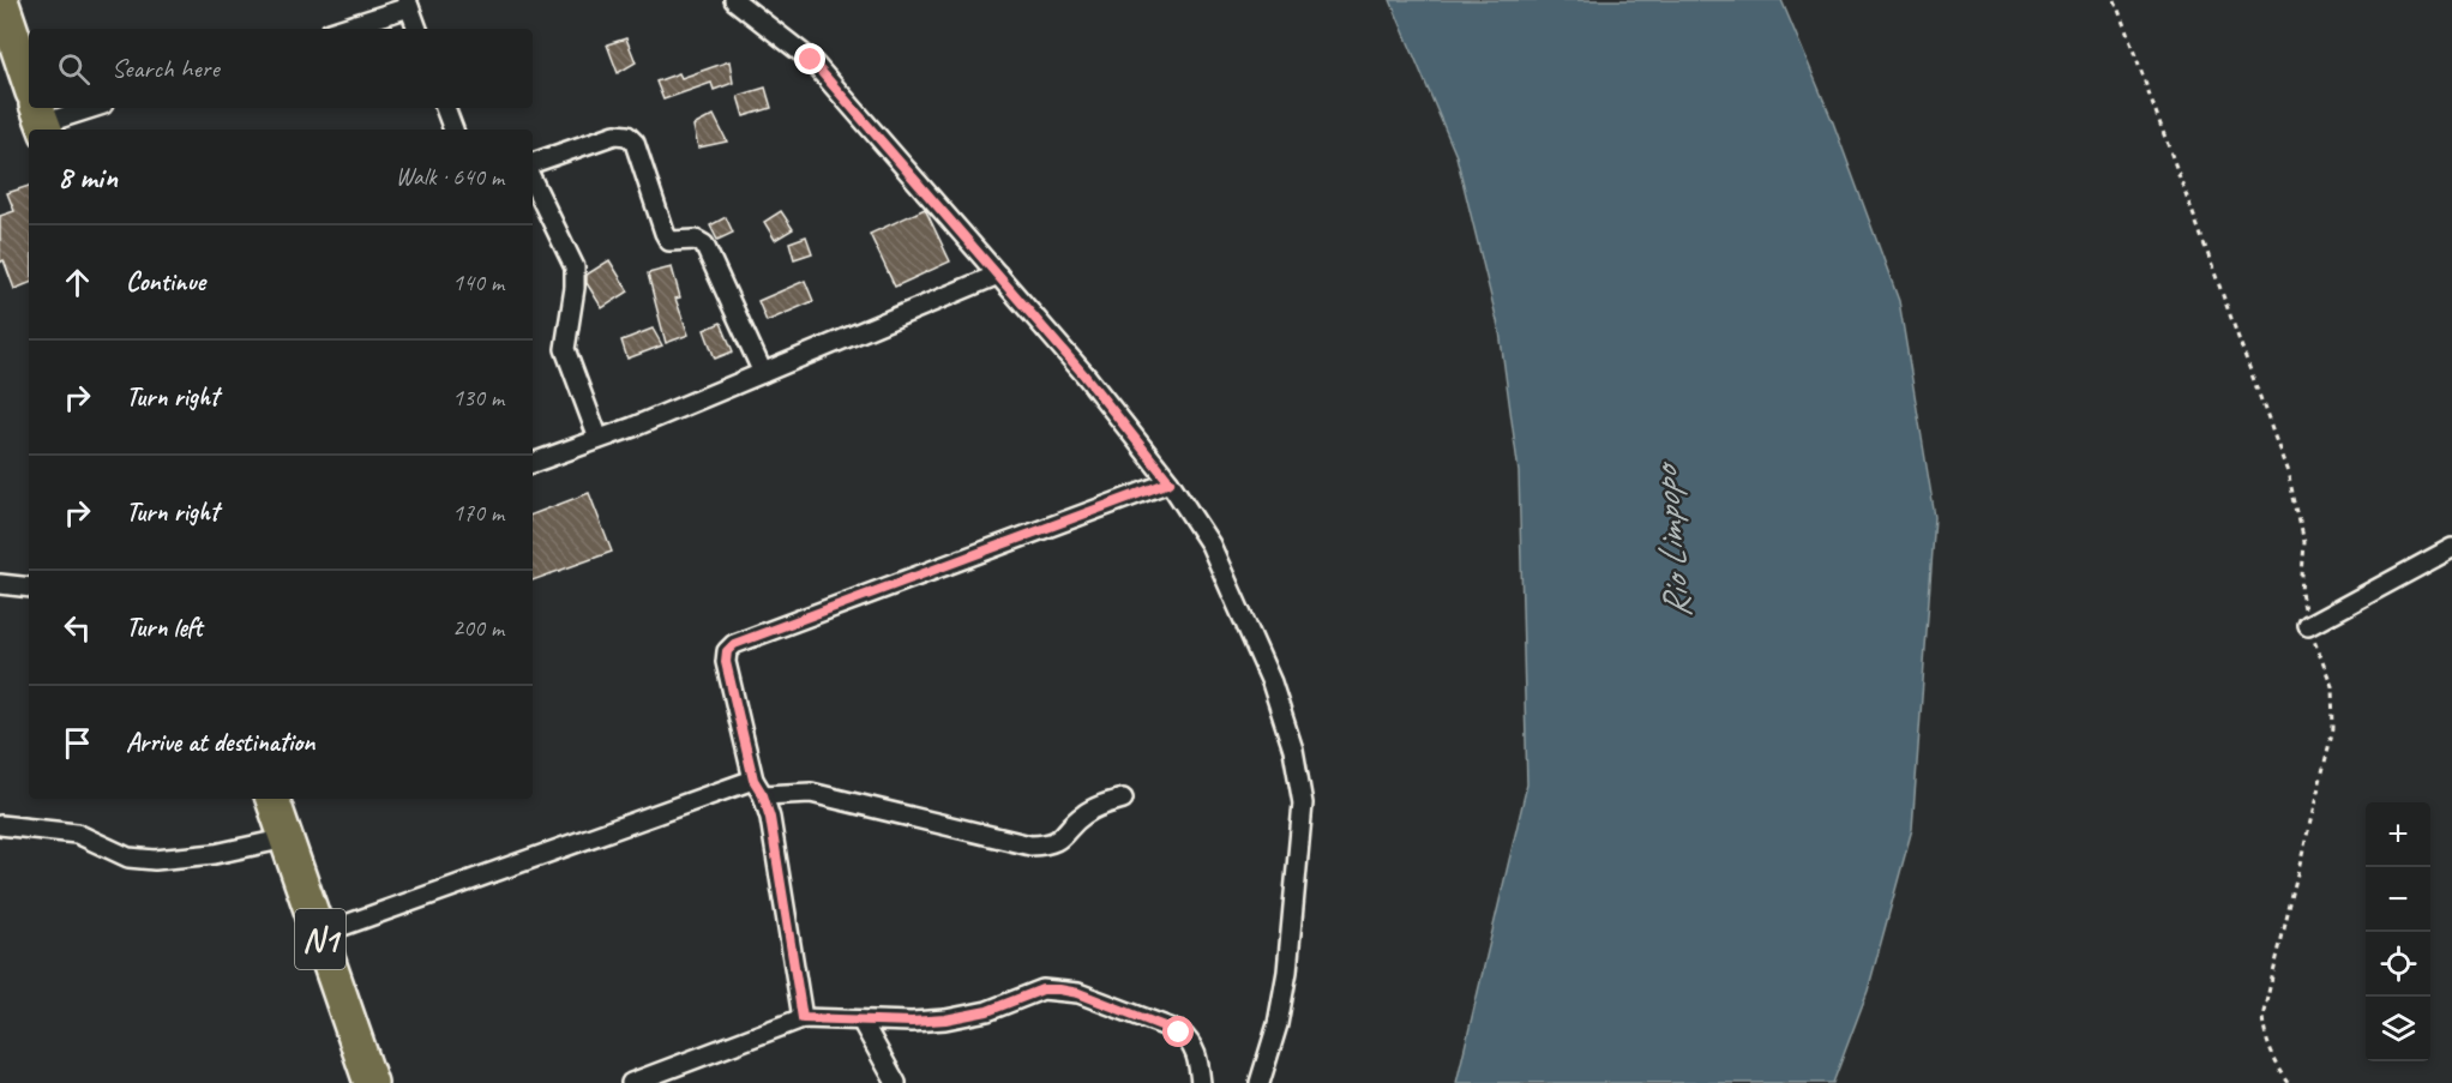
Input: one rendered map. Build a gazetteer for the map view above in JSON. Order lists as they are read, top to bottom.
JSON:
{
  "streets": {
    "highway": ["N1"]
  },
  "water": ["Rio Limpopo"],
  "page": {
    "search": "Search here",
    "heading": ["8 min", "Walk · 640 m"],
    "list": [
      ["Continue", "140 m"],
      ["Turn right", "130 m"],
      ["Turn right", "170 m"],
      ["Turn left", "200 m"],
      "Arrive at destination"
    ],
    "map_buttons": ["+", "−"]
  }
}
